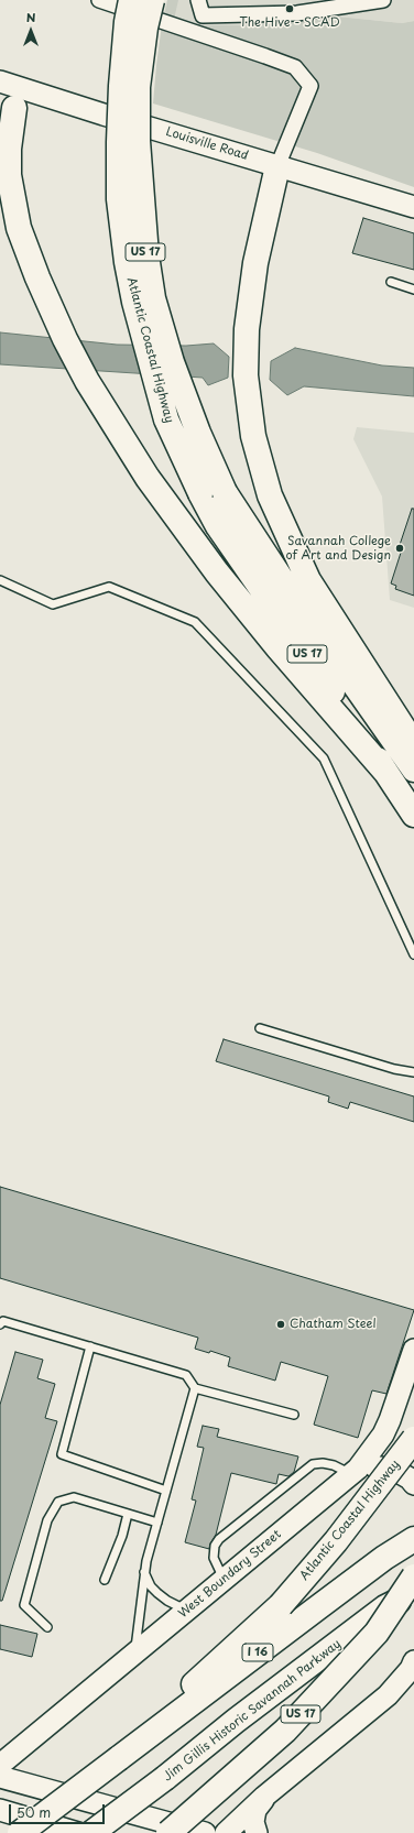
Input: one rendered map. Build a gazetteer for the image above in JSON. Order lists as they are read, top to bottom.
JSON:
{
  "streets": {
    "highway": [
      "US 17",
      "Atlantic Coastal Highway",
      "I 16",
      "Jim Gillis Historic Savannah Parkway"
    ],
    "main road": ["Louisville Road", "West Boundary Street"]
  },
  "crossings": [
    ["Atlantic Coastal Highway", "I 16"]
  ],
  "places": ["The Hive - SCAD", "Savannah College of Art and Design", "Chatham Steel"],
  "scale_bar": "50 m",
  "north": "top"
}
